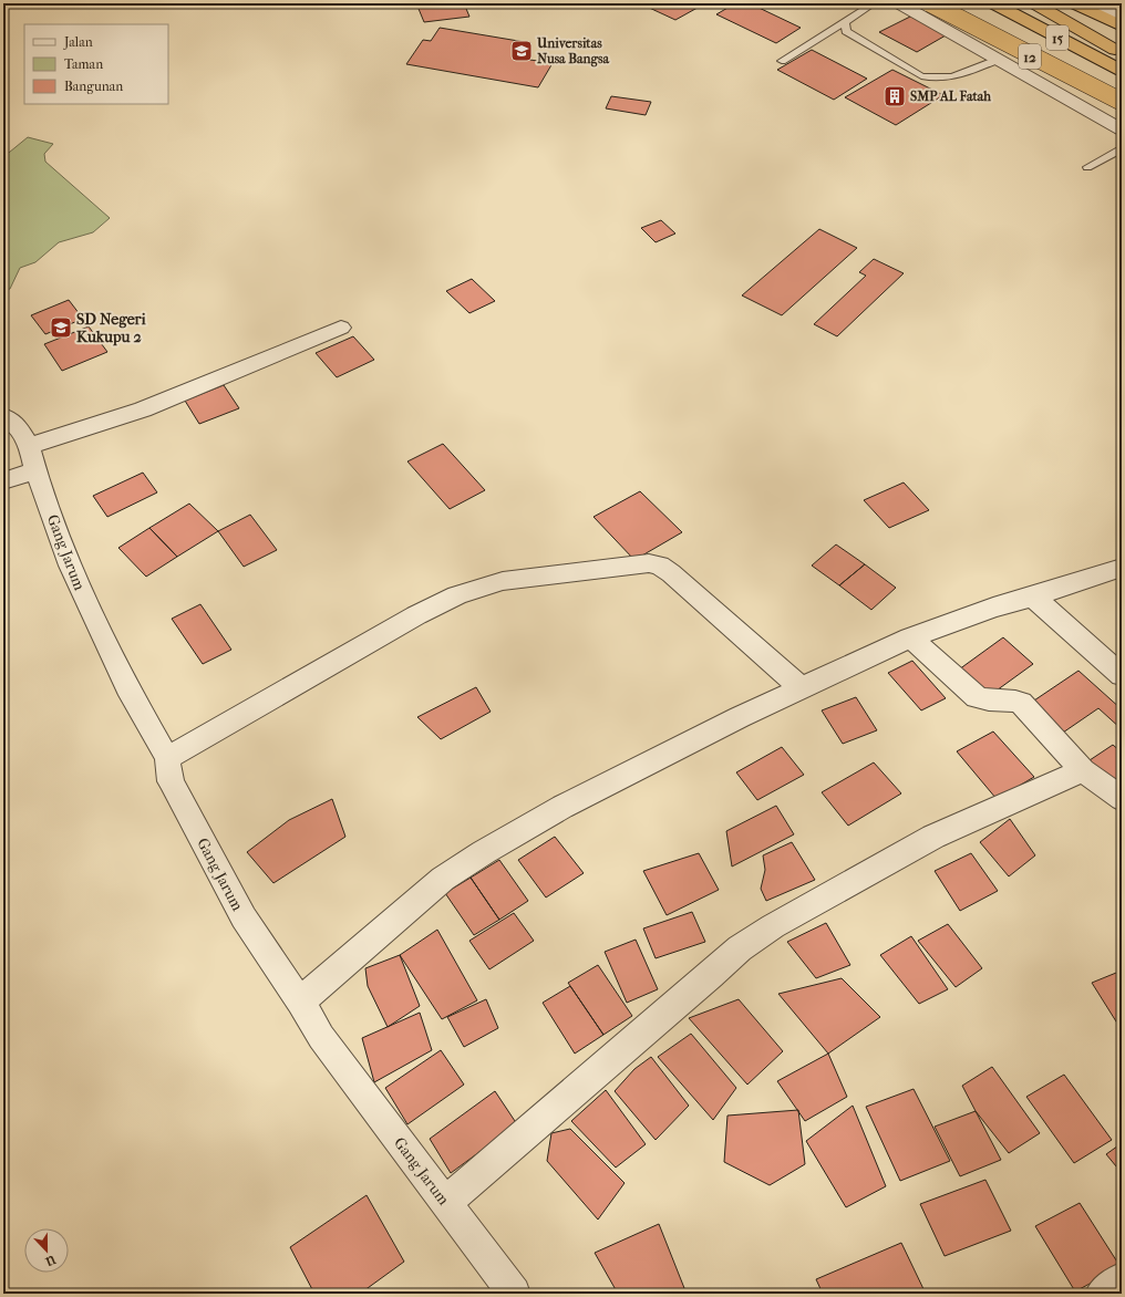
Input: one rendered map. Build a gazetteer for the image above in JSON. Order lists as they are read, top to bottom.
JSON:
{
  "streets": {
    "highway": ["15", "12"],
    "street": ["Gang Jarum"]
  },
  "places": {
    "school or university": ["Universitas Nusa Bangsa", "SD Negeri Kukupu 2"],
    "building": ["SMP AL Fatah"]
  },
  "legend": ["Jalan", "Taman", "Bangunan"],
  "north": "bottom"
}
